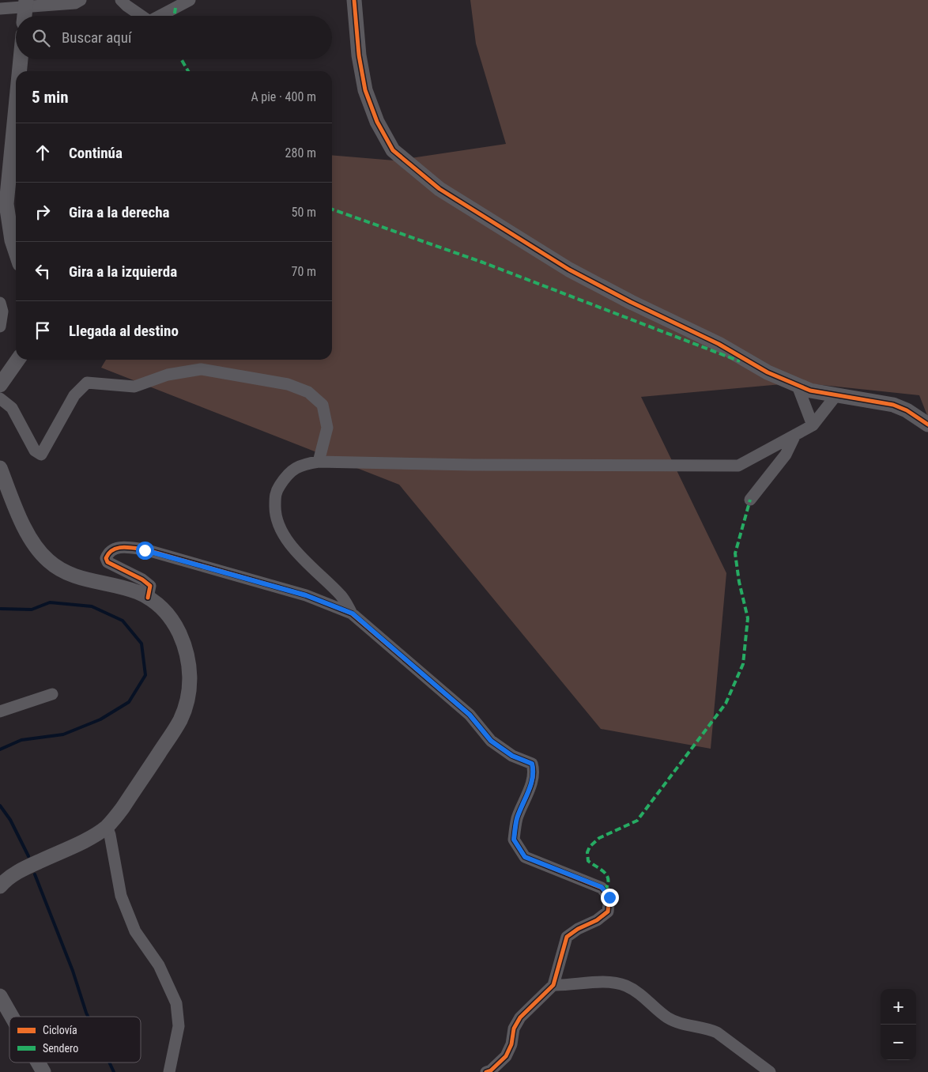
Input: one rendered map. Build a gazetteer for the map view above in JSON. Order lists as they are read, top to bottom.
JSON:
{
  "legend": ["Ciclovía", "Sendero"],
  "page": {
    "search": "Buscar aquí",
    "heading": ["5 min", "A pie · 400 m"],
    "list": [
      ["Continúa", "280 m"],
      ["Gira a la derecha", "50 m"],
      ["Gira a la izquierda", "70 m"],
      "Llegada al destino"
    ],
    "map_buttons": ["+", "−"]
  }
}
